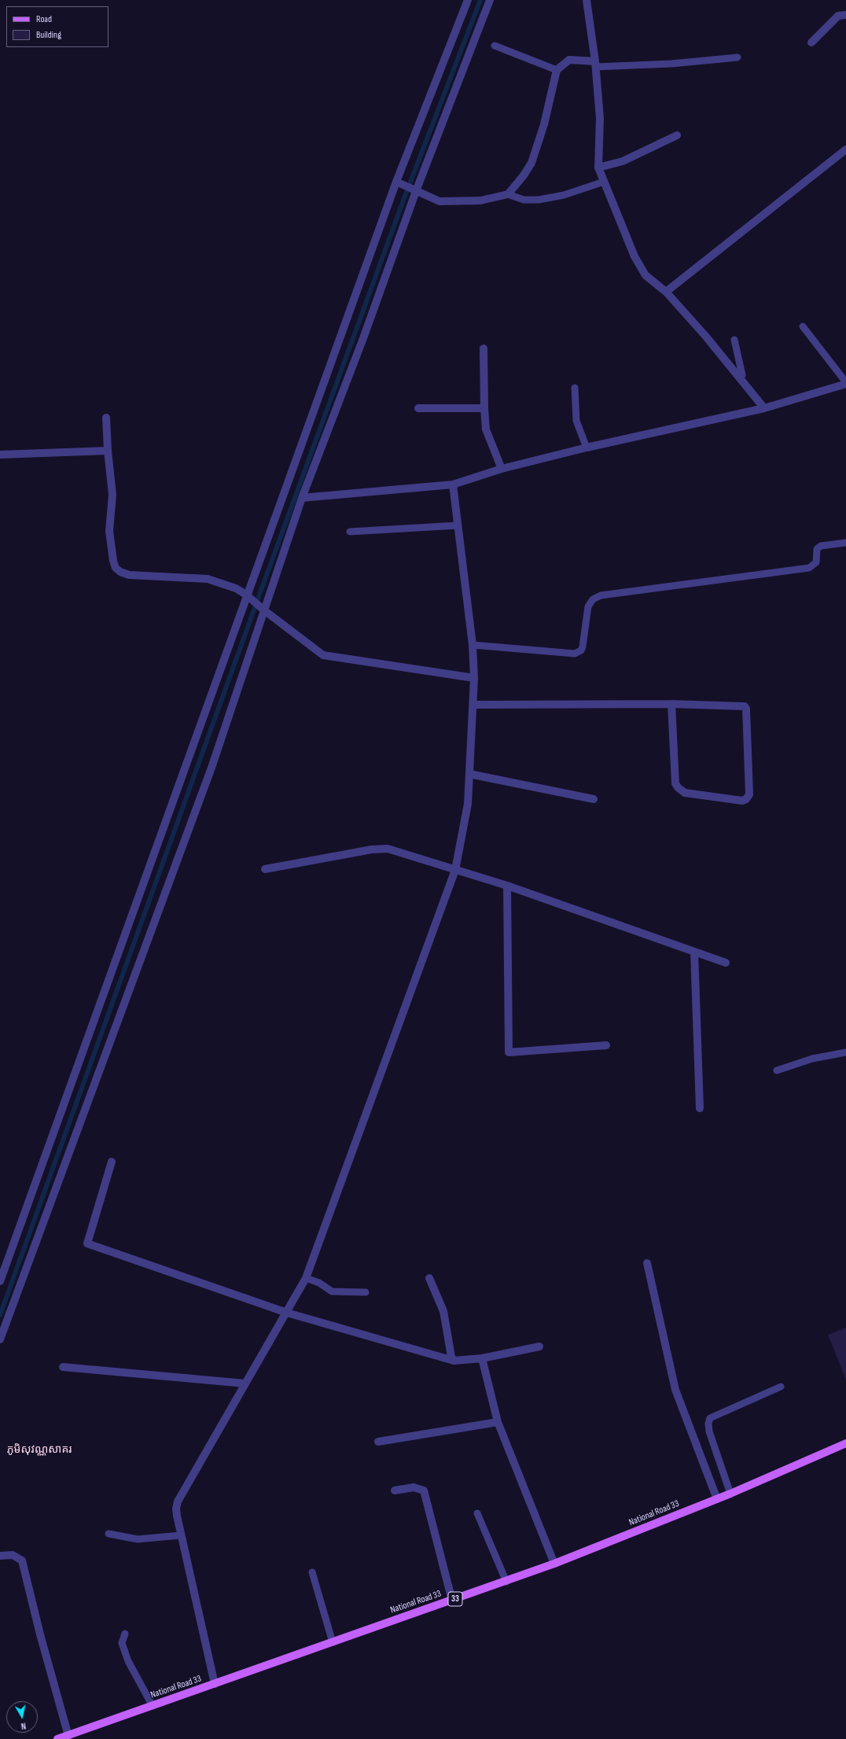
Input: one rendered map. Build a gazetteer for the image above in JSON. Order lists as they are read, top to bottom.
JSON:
{
  "streets": {
    "main road": ["National Road 33", "33"]
  },
  "districts": ["ភូមិសុវណ្ណសាគរ"],
  "legend": ["Road", "Building"],
  "north": "bottom"
}
